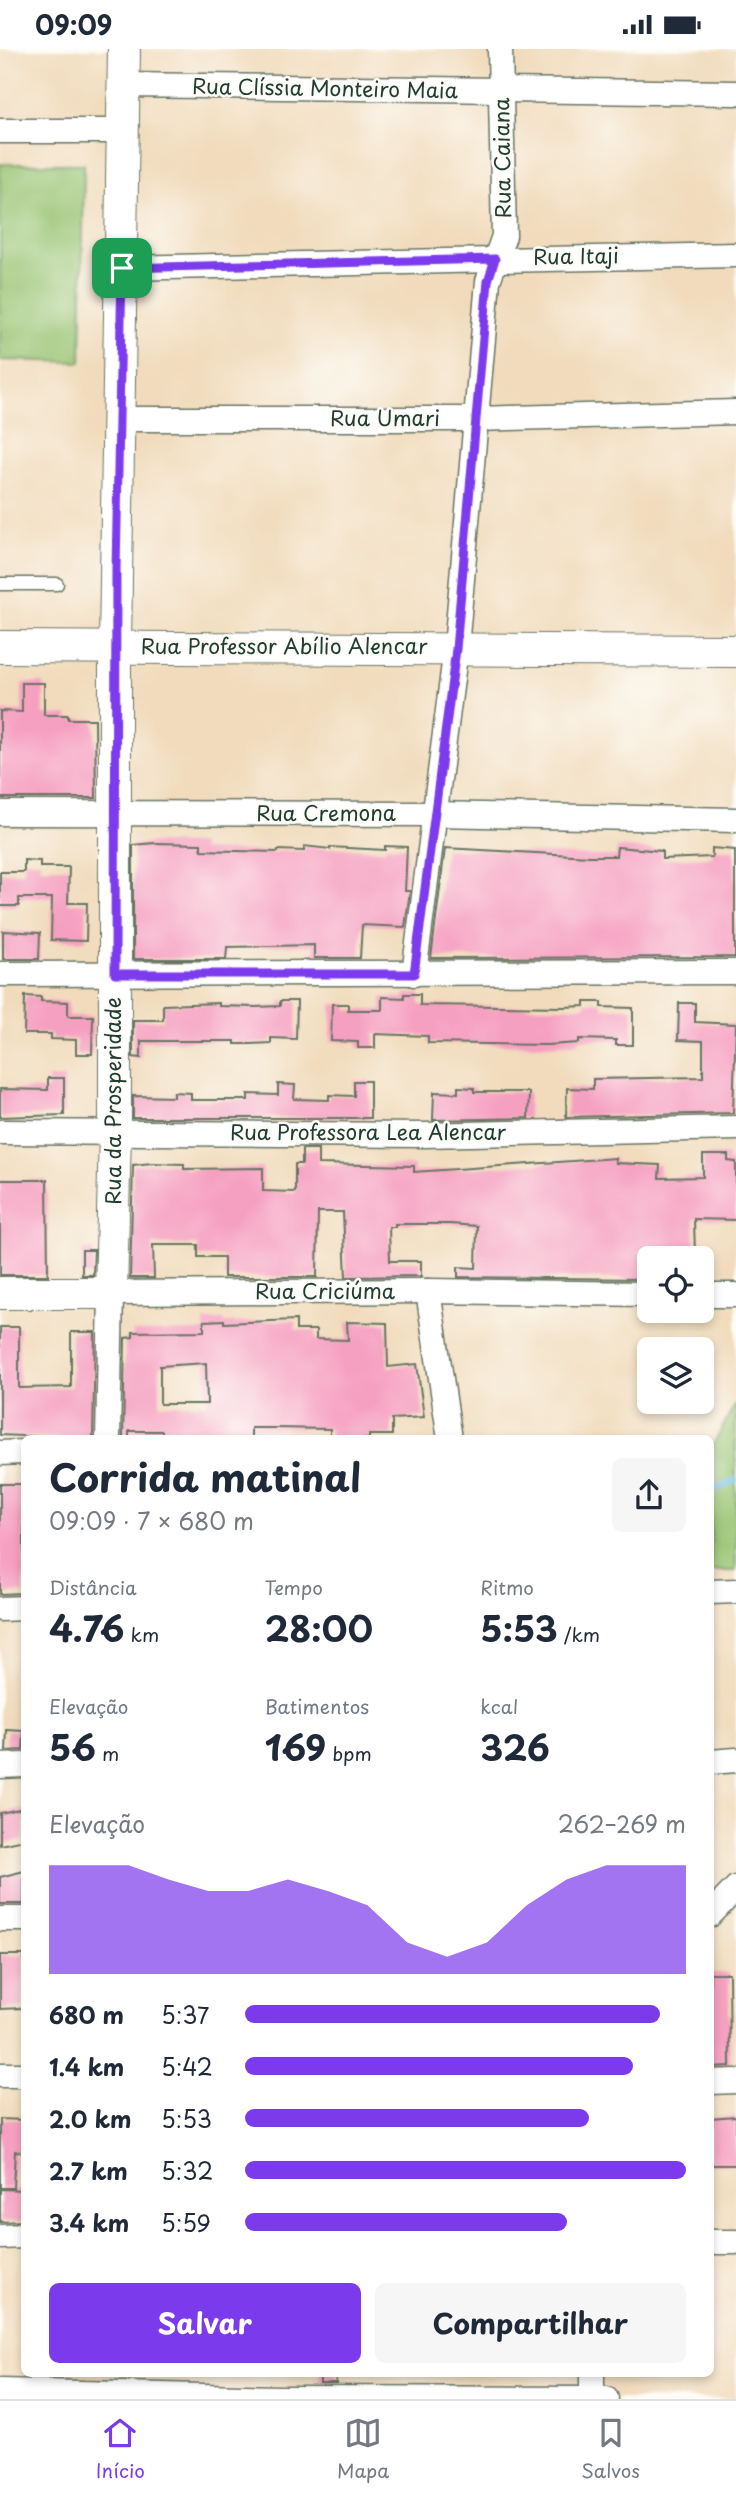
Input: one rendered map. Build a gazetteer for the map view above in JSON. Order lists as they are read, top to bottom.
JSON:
{
  "streets": {
    "street": [
      "Rua Clíssia Monteiro Maia",
      "Rua Caiana",
      "Rua Itaji",
      "Rua Umari",
      "Rua Professor Abílio Alencar",
      "Rua Cremona",
      "Rua da Prosperidade",
      "Rua Professora Lea Alencar",
      "Rua Criciúma"
    ]
  },
  "crossings": [
    ["Rua Clíssia Monteiro Maia", "Rua Caiana"],
    ["Rua Clíssia Monteiro Maia", "Rua da Prosperidade"],
    ["Rua Caiana", "Rua Itaji"],
    ["Rua Caiana", "Rua Umari"],
    ["Rua Caiana", "Rua Professor Abílio Alencar"],
    ["Rua Caiana", "Rua Cremona"],
    ["Rua Itaji", "Rua da Prosperidade"],
    ["Rua Umari", "Rua da Prosperidade"],
    ["Rua Professor Abílio Alencar", "Rua da Prosperidade"],
    ["Rua Cremona", "Rua da Prosperidade"],
    ["Rua da Prosperidade", "Rua Professora Lea Alencar"],
    ["Rua da Prosperidade", "Rua Criciúma"]
  ],
  "page": {
    "status": "09:09",
    "heading": ["Corrida matinal", "09:09 · 7 × 680 m"],
    "stats": [
      ["Distância", "4.76 km"],
      ["Tempo", "28:00"],
      ["Ritmo", "5:53 /km"],
      ["Elevação", "56 m"],
      ["Batimentos", "169 bpm"],
      ["kcal", "326"]
    ],
    "chart": ["Elevação", "262–269 m"],
    "list": [
      {
        "name": "680 m",
        "note": "5:37"
      },
      {
        "name": "1.4 km",
        "note": "5:42"
      },
      {
        "name": "2.0 km",
        "note": "5:53"
      },
      {
        "name": "2.7 km",
        "note": "5:32"
      },
      {
        "name": "3.4 km",
        "note": "5:59"
      }
    ],
    "buttons": ["Salvar", "Compartilhar"],
    "tabs": ["Início", "Mapa", "Salvos"]
  }
}
